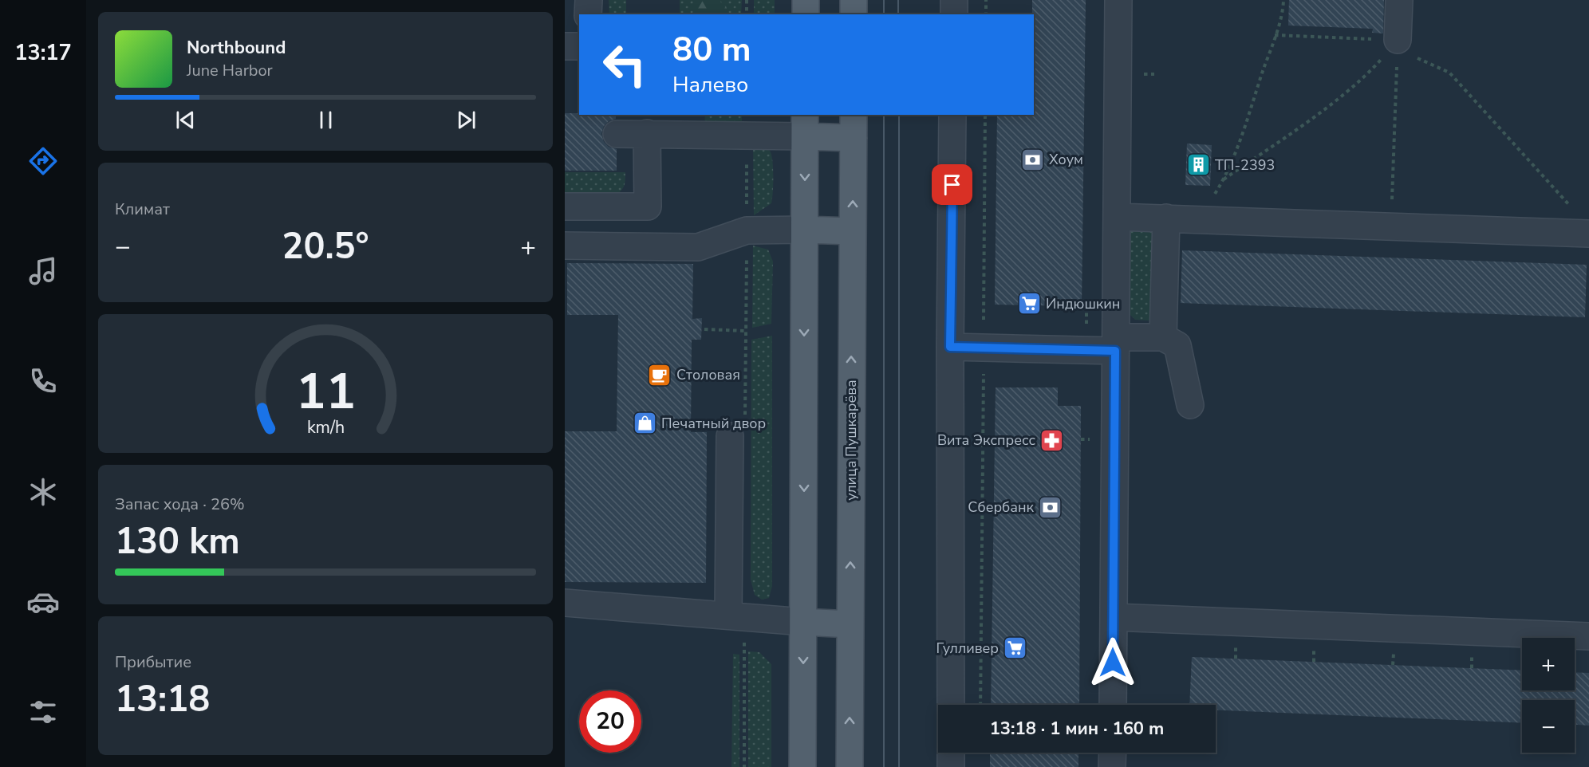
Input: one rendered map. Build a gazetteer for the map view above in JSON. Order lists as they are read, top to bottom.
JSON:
{
  "streets": {
    "main road": ["улица Пушкарёва"]
  },
  "places": {
    "bank": ["Хоум", "Сбербанк"],
    "building": ["ТП-2393"],
    "supermarket": ["Индюшкин", "Гулливер"],
    "cafe": ["Столовая"],
    "shop": ["Печатный двор"],
    "pharmacy": ["Вита Экспресс"]
  },
  "page": {
    "tabs": "13:17",
    "turn": ["80 m", "Налево"],
    "song": ["Northbound", "June Harbor"],
    "tile": [
      "Климат",
      ["Запас хода · 26%", "130 km"],
      ["Прибытие", "13:18"]
    ],
    "heat": ["−", "20.5°", "+"],
    "map_buttons": ["+", "−"],
    "limit": "20",
    "trip": "13:18 · 1 мин · 160 m",
    "gauge": ["11", "km/h"]
  }
}
